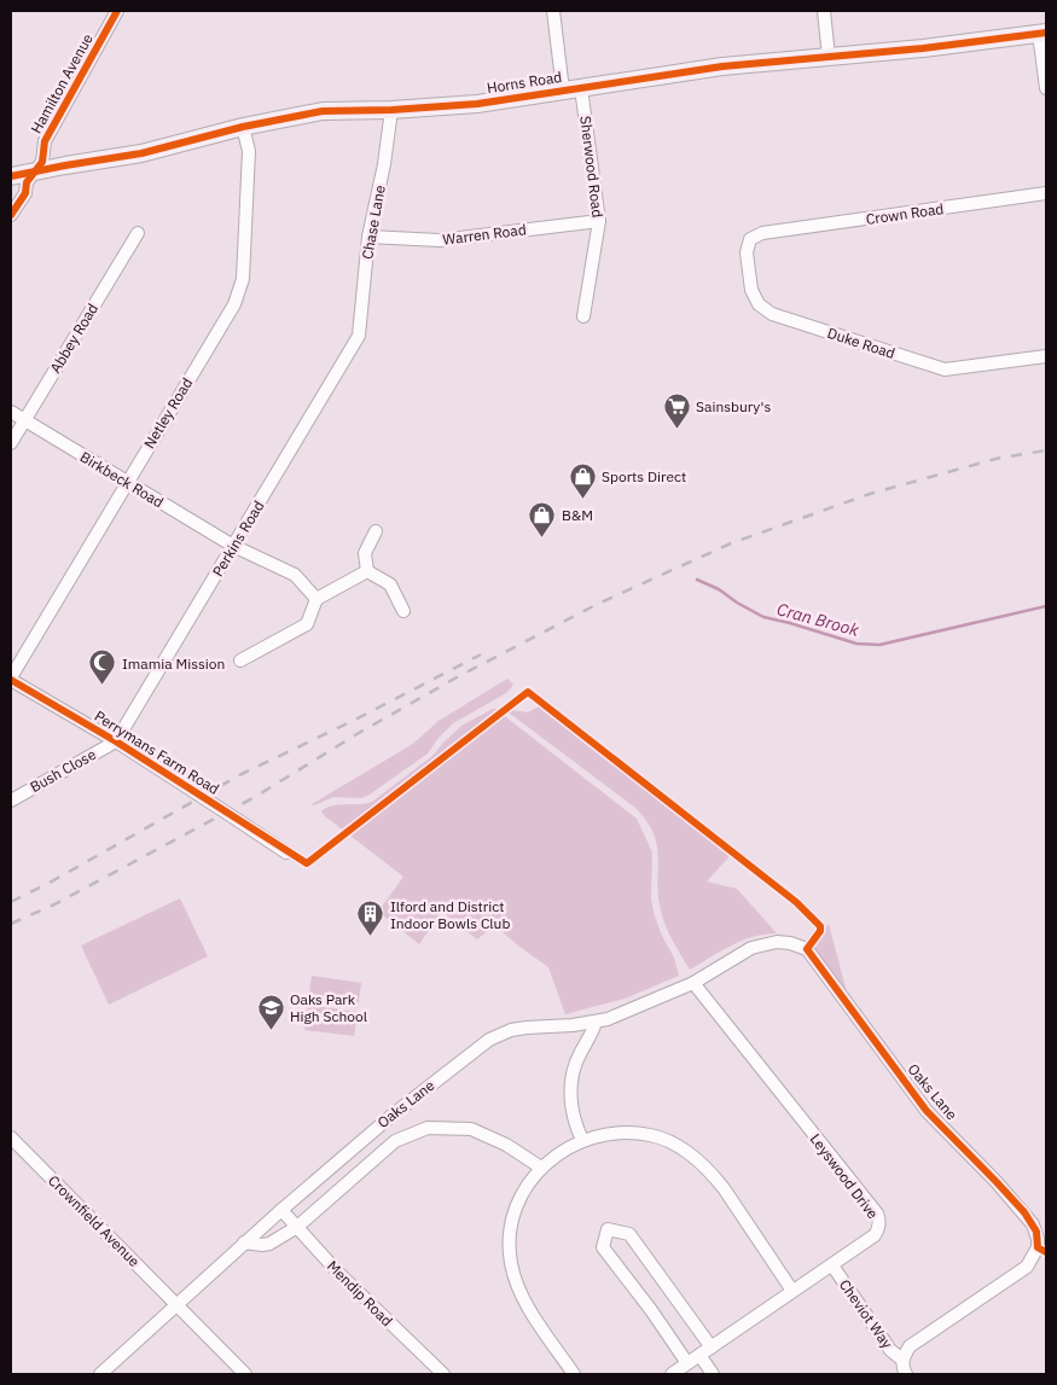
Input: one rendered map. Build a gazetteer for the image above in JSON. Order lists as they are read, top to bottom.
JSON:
{
  "streets": {
    "street": [
      "Horns Road",
      "Hamilton Avenue",
      "Sherwood Road",
      "Crown Road",
      "Chase Lane",
      "Warren Road",
      "Abbey Road",
      "Duke Road",
      "Netley Road",
      "Birkbeck Road",
      "Perkins Road",
      "Perrymans Farm Road",
      "Bush Close",
      "Oaks Lane",
      "Leyswood Drive",
      "Crownfield Avenue",
      "Mendip Road",
      "Cheviot Way"
    ]
  },
  "crossings": [
    ["Horns Road", "Hamilton Avenue"],
    ["Horns Road", "Sherwood Road"],
    ["Horns Road", "Chase Lane"],
    ["Horns Road", "Netley Road"],
    ["Sherwood Road", "Warren Road"],
    ["Crown Road", "Duke Road"],
    ["Chase Lane", "Warren Road"],
    ["Chase Lane", "Perkins Road"],
    ["Abbey Road", "Birkbeck Road"],
    ["Netley Road", "Birkbeck Road"],
    ["Netley Road", "Perrymans Farm Road"],
    ["Birkbeck Road", "Perkins Road"],
    ["Perkins Road", "Perrymans Farm Road"],
    ["Perkins Road", "Bush Close"],
    ["Perrymans Farm Road", "Bush Close"],
    ["Oaks Lane", "Leyswood Drive"],
    ["Oaks Lane", "Crownfield Avenue"],
    ["Oaks Lane", "Mendip Road"],
    ["Oaks Lane", "Cheviot Way"],
    ["Leyswood Drive", "Cheviot Way"]
  ],
  "water": ["Cran Brook"],
  "places": {
    "supermarket": ["Sainsbury's"],
    "shop": ["Sports Direct", "B&M"],
    "mosque": ["Imamia Mission"],
    "building": ["Ilford and District Indoor Bowls Club"],
    "school or university": ["Oaks Park High School"]
  }
}
